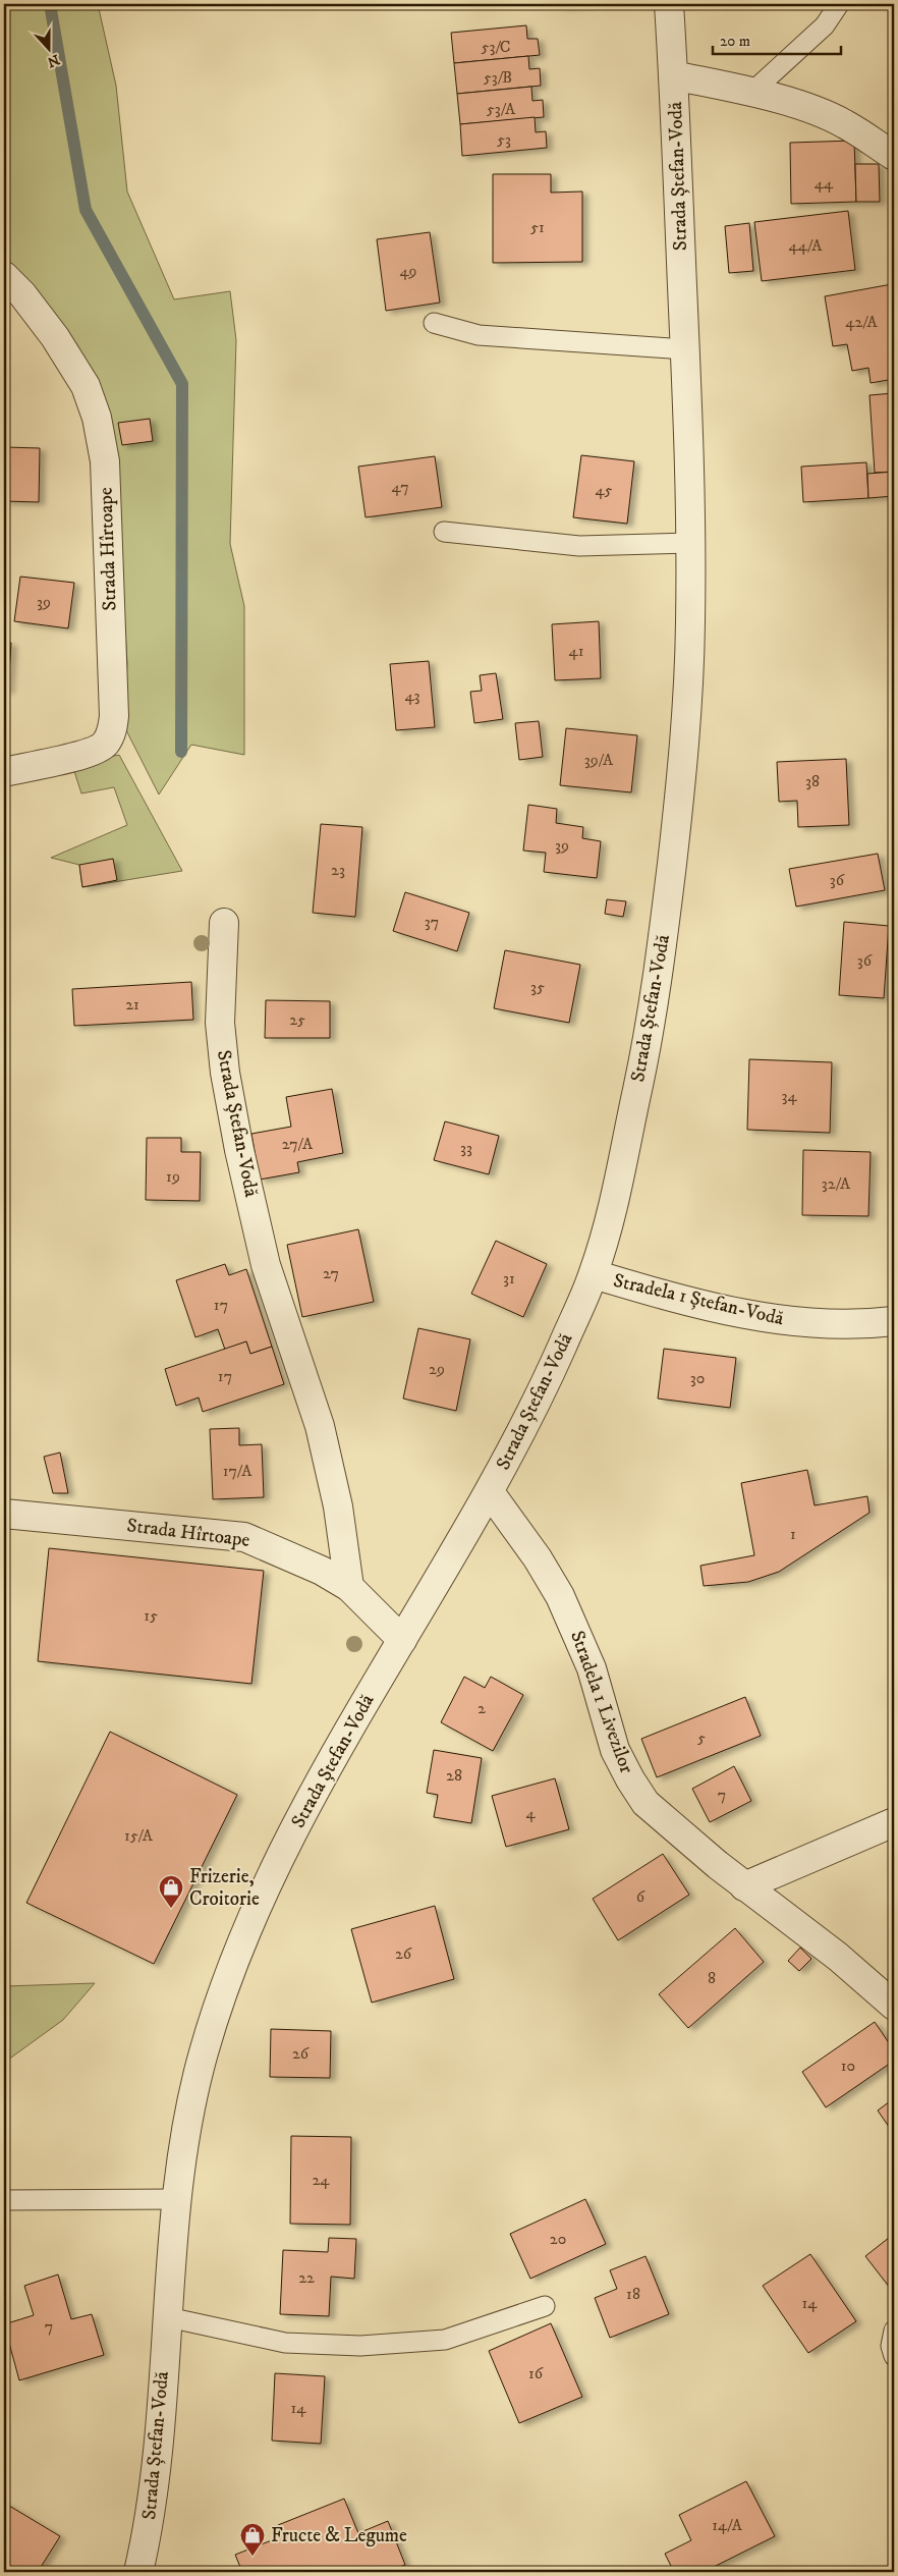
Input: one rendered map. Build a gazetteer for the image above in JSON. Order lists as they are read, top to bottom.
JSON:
{
  "streets": {
    "street": [
      "Strada Ștefan-Vodă",
      "Strada Hîrtoape",
      "Stradela 1 Ștefan-Vodă",
      "Stradela 1 Livezilor"
    ]
  },
  "crossings": [
    ["Strada Ștefan-Vodă", "Strada Hîrtoape"],
    ["Strada Ștefan-Vodă", "Stradela 1 Ștefan-Vodă"],
    ["Strada Ștefan-Vodă", "Stradela 1 Livezilor"]
  ],
  "places": {
    "shop": ["Frizerie, Croitorie", "Fructe & Legume"]
  },
  "house_numbers": [
    "53/C",
    "53/B",
    "53/A",
    "53",
    "44",
    "51",
    "44/A",
    "49",
    "42/A",
    "47",
    "45",
    "39",
    "41",
    "43",
    "39/A",
    "38",
    "39",
    "23",
    "36",
    "37",
    "36",
    "35",
    "21",
    "25",
    "34",
    "27/A",
    "33",
    "19",
    "32/A",
    "27",
    "31",
    "17",
    "29",
    "17",
    "30",
    "17/A",
    "1",
    "15",
    "2",
    "5",
    "28",
    "7",
    "4",
    "15/A",
    "6",
    "26",
    "8",
    "26",
    "10",
    "24",
    "20",
    "22",
    "18",
    "14",
    "7",
    "16",
    "14",
    "14/A"
  ],
  "scale_bar": "20 m",
  "north": "bottom"
}
